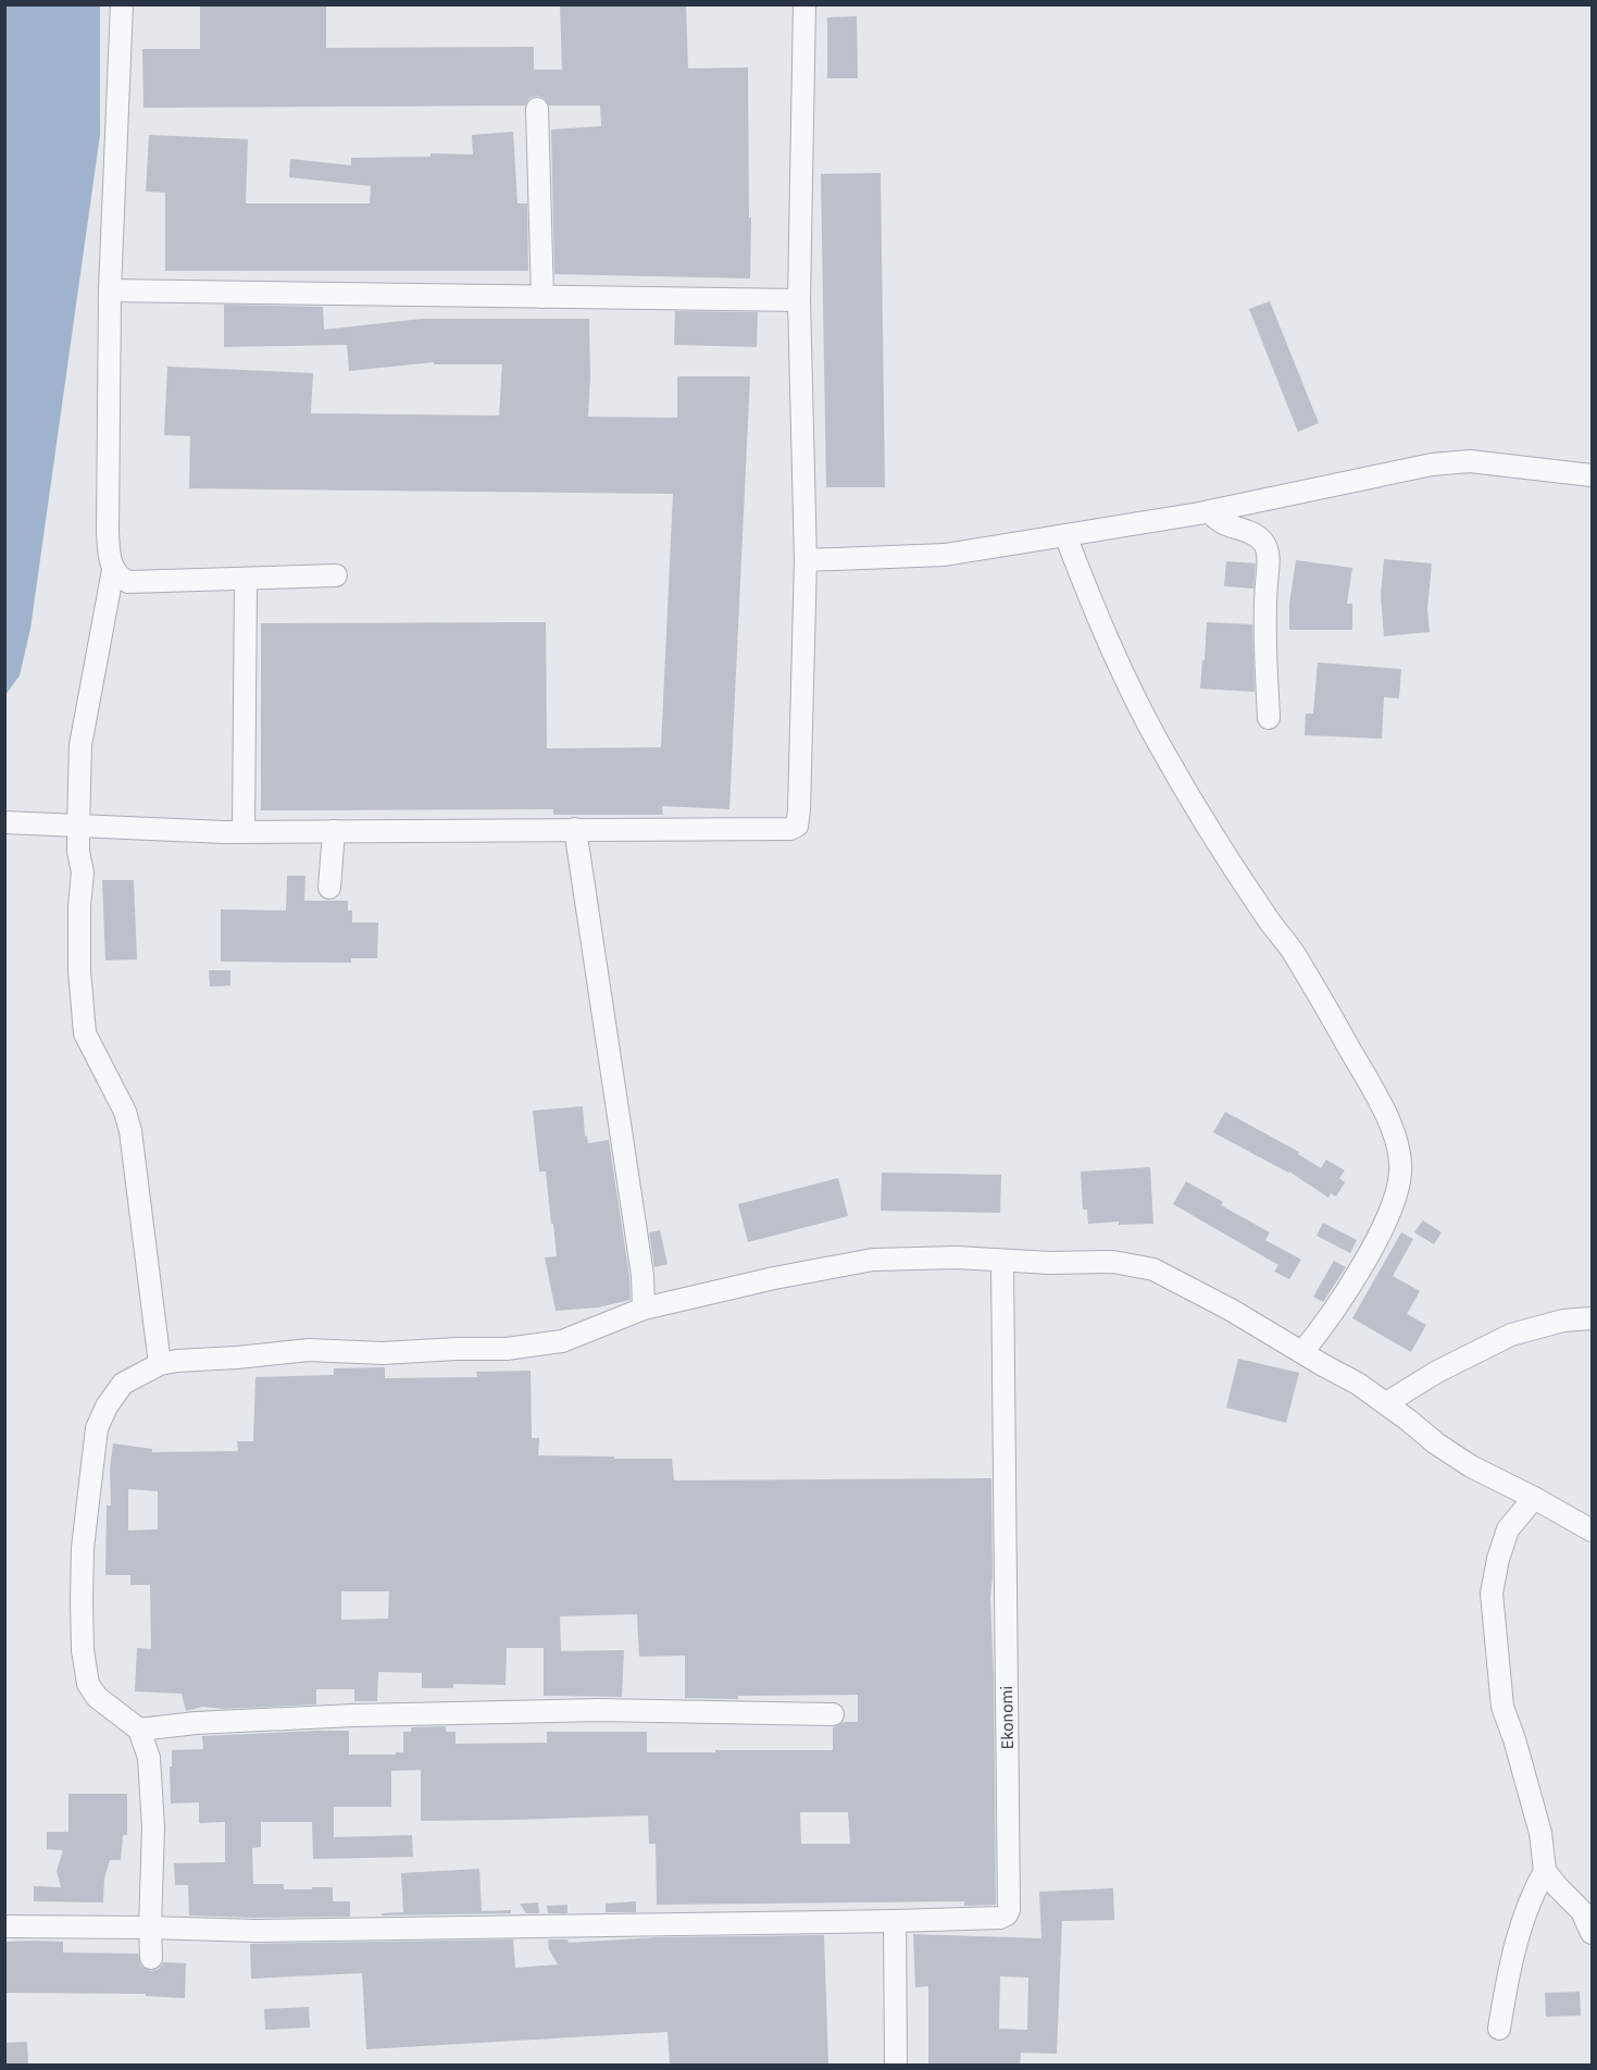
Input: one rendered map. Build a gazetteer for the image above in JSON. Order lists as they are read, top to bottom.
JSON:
{
  "streets": {
    "street": ["Ekonomi"]
  }
}
